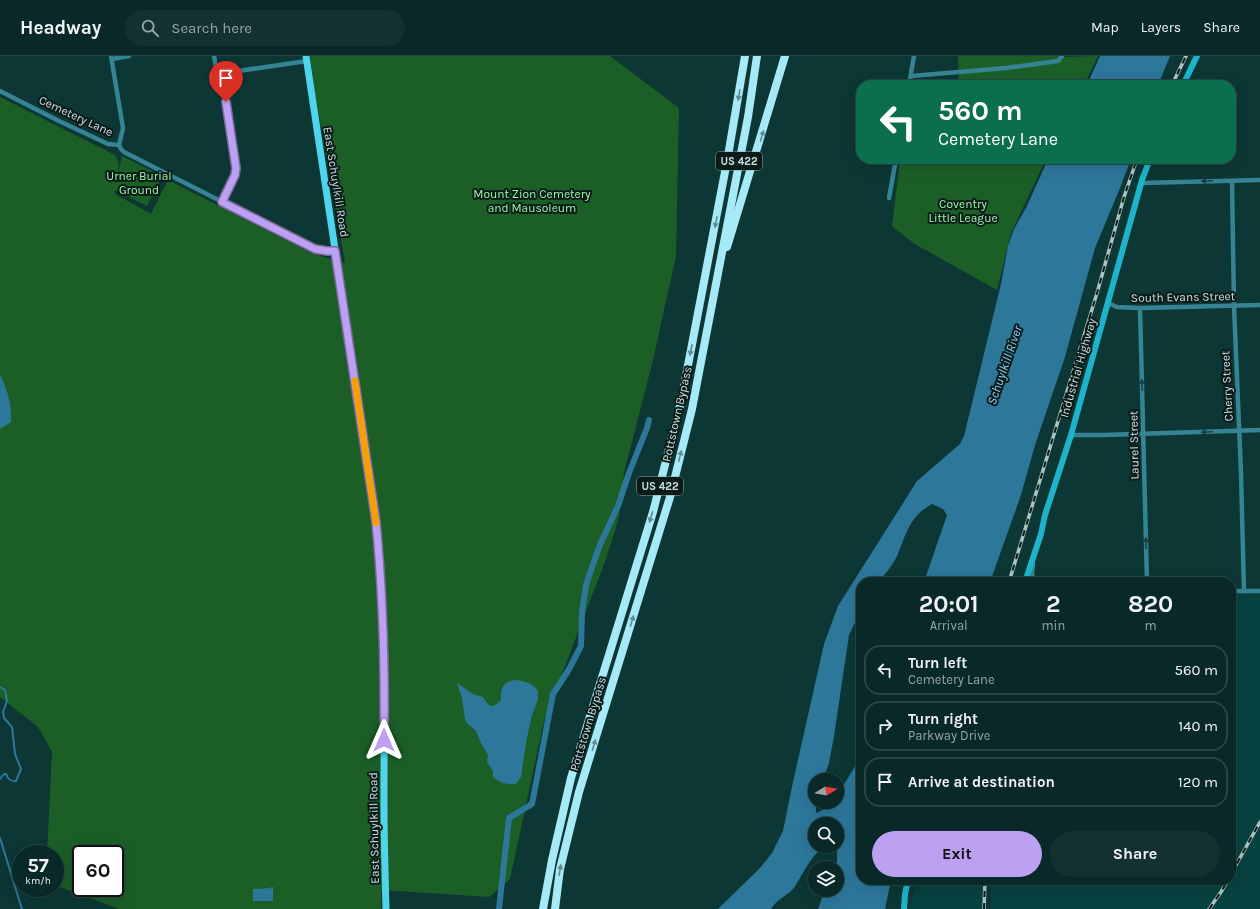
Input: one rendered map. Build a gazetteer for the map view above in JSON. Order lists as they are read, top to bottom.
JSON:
{
  "streets": {
    "highway": ["US 422", "Pottstown Bypass"],
    "main road": ["East Schuylkill Road"],
    "street": [
      "Cemetery Lane",
      "South Evans Street",
      "Industrial Highway",
      "Cherry Street",
      "Laurel Street"
    ]
  },
  "crossings": [
    ["Cemetery Lane", "East Schuylkill Road"],
    ["South Evans Street", "Industrial Highway"],
    ["South Evans Street", "Cherry Street"],
    ["South Evans Street", "Laurel Street"]
  ],
  "one_way": ["Laurel Street"],
  "water": ["Schuylkill River"],
  "parks": ["Urner Burial Ground", "Mount Zion Cemetery and Mausoleum", "Coventry Little League"],
  "north": "right",
  "page": {
    "header": "Headway",
    "search": "Search here",
    "nav": ["Map", "Layers", "Share"],
    "turn": ["560 m", "Cemetery Lane"],
    "eta": [
      "20:01",
      "Arrival",
      "2",
      "min",
      "820",
      "m"
    ],
    "list": [
      {
        "name": "Turn left",
        "note": "Cemetery Lane",
        "value": "560 m"
      },
      {
        "name": "Turn right",
        "note": "Parkway Drive",
        "value": "140 m"
      },
      {
        "name": "Arrive at destination",
        "value": "120 m"
      }
    ],
    "buttons": ["Exit", "Share"],
    "speed": "57 km/h",
    "limit": "60"
  }
}
